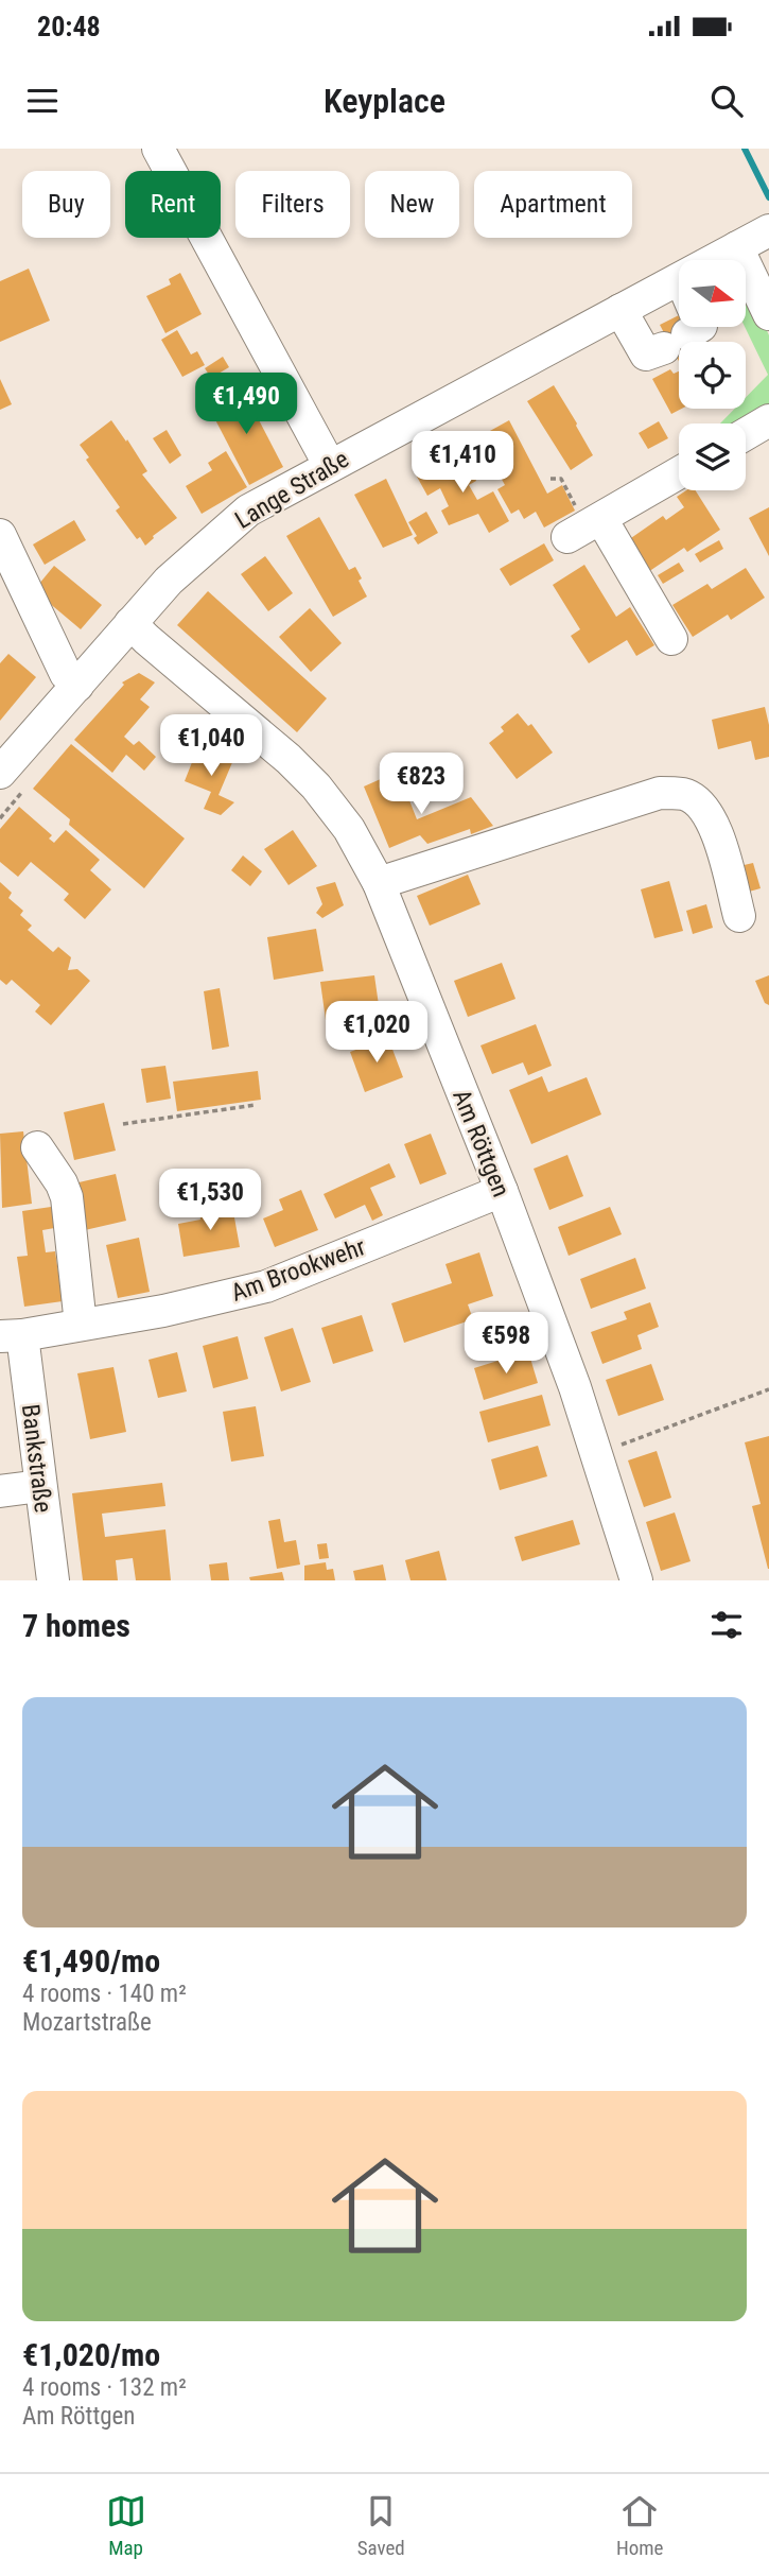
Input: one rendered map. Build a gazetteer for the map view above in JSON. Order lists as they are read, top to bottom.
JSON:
{
  "streets": {
    "street": [
      "Lange Straße",
      "Am Röttgen",
      "Am Brookwehr",
      "Bankstraße"
    ]
  },
  "crossings": [
    ["Lange Straße", "Am Röttgen"],
    ["Am Röttgen", "Am Brookwehr"],
    ["Am Brookwehr", "Bankstraße"]
  ],
  "north": "right",
  "page": {
    "status": "20:48",
    "header": "Keyplace",
    "chip": [
      "Buy",
      "Rent",
      "Filters",
      "New",
      "Apartment"
    ],
    "price": [
      "€1,490",
      "€1,410",
      "€1,040",
      "€823",
      "€1,020",
      "€1,530",
      "€598"
    ],
    "heading": "7 homes",
    "list": [
      {
        "name": "€1,490/mo",
        "note": "4 rooms · 140 m² · Mozartstraße"
      },
      {
        "name": "€1,020/mo",
        "note": "4 rooms · 132 m² · Am Röttgen"
      }
    ],
    "tabs": ["Map", "Saved", "Home"]
  }
}
